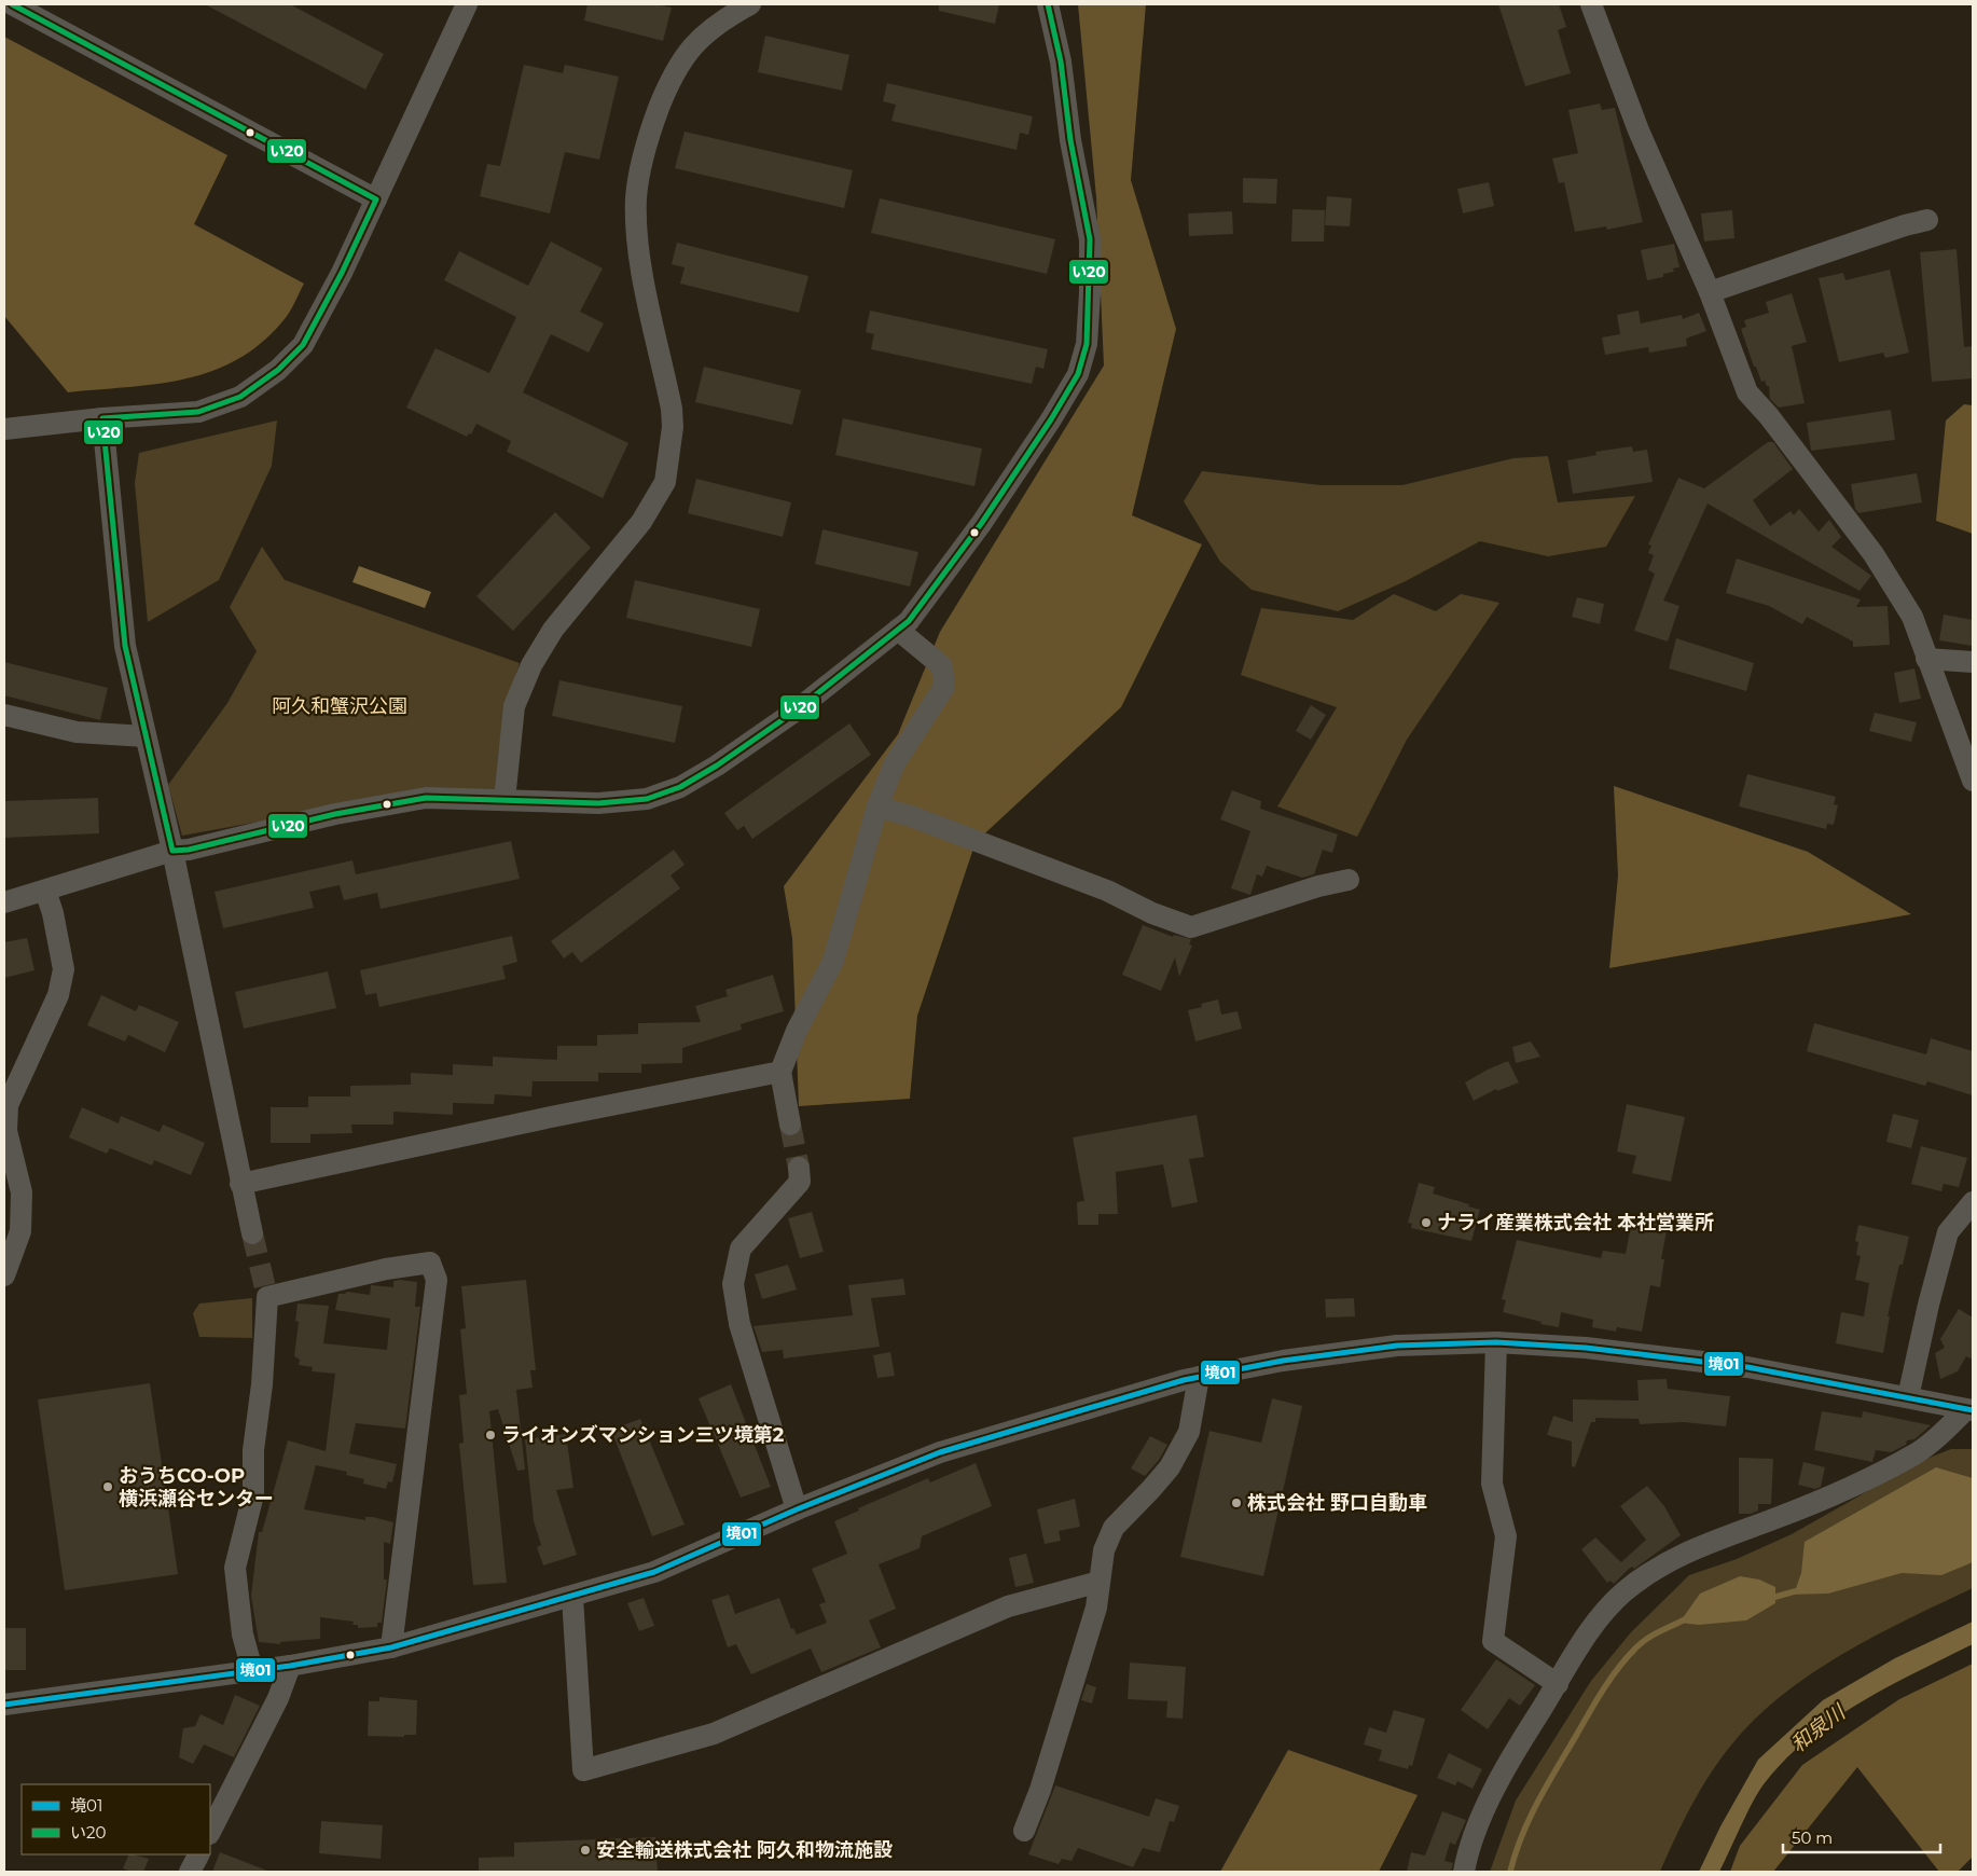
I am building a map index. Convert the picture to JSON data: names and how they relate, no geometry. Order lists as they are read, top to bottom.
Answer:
{
  "water": ["和泉川"],
  "parks": ["阿久和蟹沢公園"],
  "places": [
    "ナライ産業株式会社 本社営業所",
    "ライオンズマンション三ツ境第2",
    "おうちCO-OP 横浜瀬谷センター",
    "株式会社 野口自動車",
    "安全輸送株式会社 阿久和物流施設"
  ],
  "lines": ["transit line い20", "transit line 境01"],
  "legend": ["境01", "い20"],
  "scale_bar": "50 m"
}
